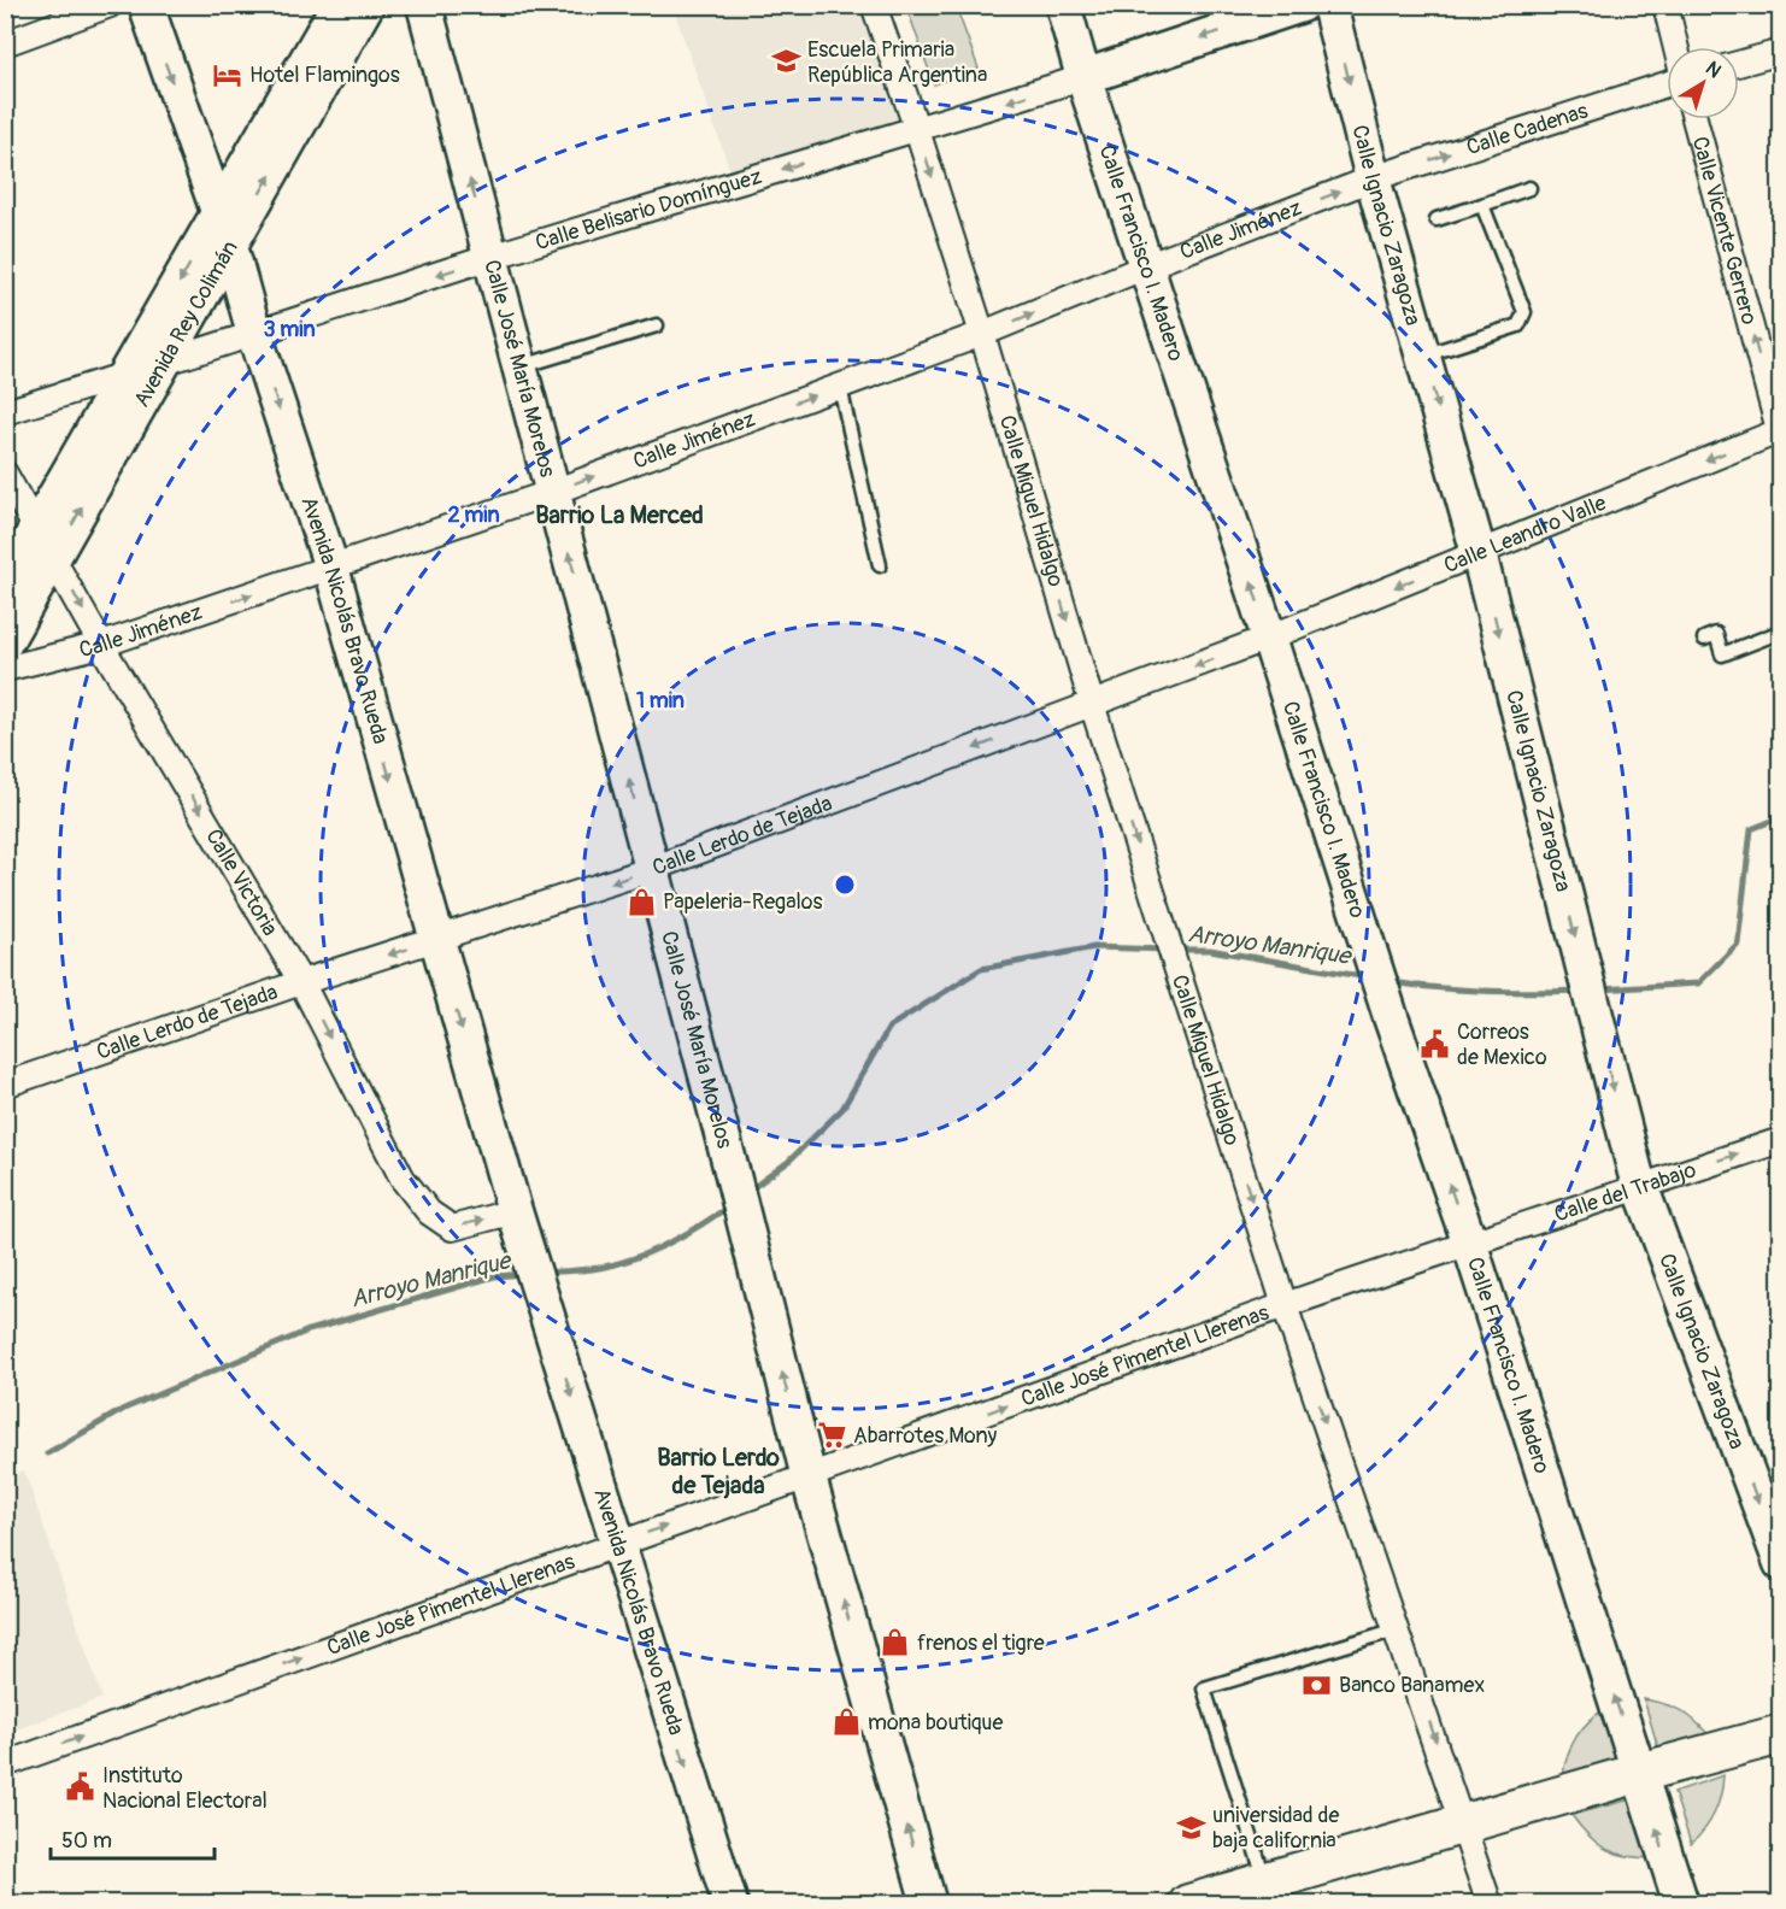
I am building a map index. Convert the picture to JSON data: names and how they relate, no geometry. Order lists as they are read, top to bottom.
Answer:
{
  "streets": {
    "street": [
      "Calle Cadenas",
      "Calle Belisario Domínguez",
      "Calle Ignacio Zaragoza",
      "Calle Jiménez",
      "Calle Vicente Gerrero",
      "Calle Francisco I. Madero",
      "Avenida Rey Colimán",
      "Calle José María Morelos",
      "Calle Miguel Hidalgo",
      "Calle Leandro Valle",
      "Avenida Nicolás Bravo Rueda",
      "Calle Lerdo de Tejada",
      "Calle Victoria",
      "Calle del Trabajo",
      "Calle José Pimentel Llerenas"
    ]
  },
  "crossings": [
    ["Calle Cadenas", "Calle Ignacio Zaragoza"],
    ["Calle Cadenas", "Calle Jiménez"],
    ["Calle Belisario Domínguez", "Calle Francisco I. Madero"],
    ["Calle Belisario Domínguez", "Avenida Rey Colimán"],
    ["Calle Belisario Domínguez", "Calle José María Morelos"],
    ["Calle Belisario Domínguez", "Calle Miguel Hidalgo"],
    ["Calle Belisario Domínguez", "Avenida Nicolás Bravo Rueda"],
    ["Calle Ignacio Zaragoza", "Calle Jiménez"],
    ["Calle Ignacio Zaragoza", "Calle Leandro Valle"],
    ["Calle Ignacio Zaragoza", "Calle del Trabajo"],
    ["Calle Jiménez", "Calle Francisco I. Madero"],
    ["Calle Jiménez", "Calle José María Morelos"],
    ["Calle Jiménez", "Calle Miguel Hidalgo"],
    ["Calle Jiménez", "Avenida Nicolás Bravo Rueda"],
    ["Calle Jiménez", "Calle Victoria"],
    ["Calle Vicente Gerrero", "Calle Leandro Valle"],
    ["Calle Francisco I. Madero", "Calle Leandro Valle"],
    ["Calle Francisco I. Madero", "Calle Lerdo de Tejada"],
    ["Calle Francisco I. Madero", "Calle del Trabajo"],
    ["Calle Francisco I. Madero", "Calle José Pimentel Llerenas"],
    ["Avenida Rey Colimán", "Avenida Nicolás Bravo Rueda"],
    ["Avenida Rey Colimán", "Calle Victoria"],
    ["Calle José María Morelos", "Calle Lerdo de Tejada"],
    ["Calle José María Morelos", "Calle José Pimentel Llerenas"],
    ["Calle Miguel Hidalgo", "Calle Lerdo de Tejada"],
    ["Calle Miguel Hidalgo", "Calle José Pimentel Llerenas"],
    ["Calle Leandro Valle", "Calle Lerdo de Tejada"],
    ["Avenida Nicolás Bravo Rueda", "Calle Lerdo de Tejada"],
    ["Avenida Nicolás Bravo Rueda", "Calle Victoria"],
    ["Avenida Nicolás Bravo Rueda", "Calle José Pimentel Llerenas"],
    ["Calle Lerdo de Tejada", "Calle Victoria"],
    ["Calle del Trabajo", "Calle José Pimentel Llerenas"]
  ],
  "one_way": [
    "Calle Cadenas",
    "Calle Belisario Domínguez",
    "Calle Ignacio Zaragoza",
    "Calle Jiménez",
    "Calle Vicente Gerrero",
    "Calle Francisco I. Madero",
    "Calle José María Morelos",
    "Calle Miguel Hidalgo",
    "Calle Leandro Valle",
    "Avenida Nicolás Bravo Rueda",
    "Calle Lerdo de Tejada",
    "Calle Victoria",
    "Calle del Trabajo",
    "Calle José Pimentel Llerenas"
  ],
  "districts": ["Barrio La Merced", "Barrio Lerdo de Tejada"],
  "water": ["Arroyo Manrique"],
  "places": {
    "school or university": ["Escuela Primaria República Argentina", "universidad de baja california"],
    "hotel": ["Hotel Flamingos"],
    "shop": ["Papeleria-Regalos", "frenos el tigre", "mona boutique"],
    "public building": ["Correos de Mexico", "Instituto Nacional Electoral"],
    "supermarket": ["Abarrotes Mony"],
    "bank": ["Banco Banamex"]
  },
  "scale_bar": "50 m",
  "north": "top right",
  "rings": ["3 min", "2 min", "1 min"]
}
